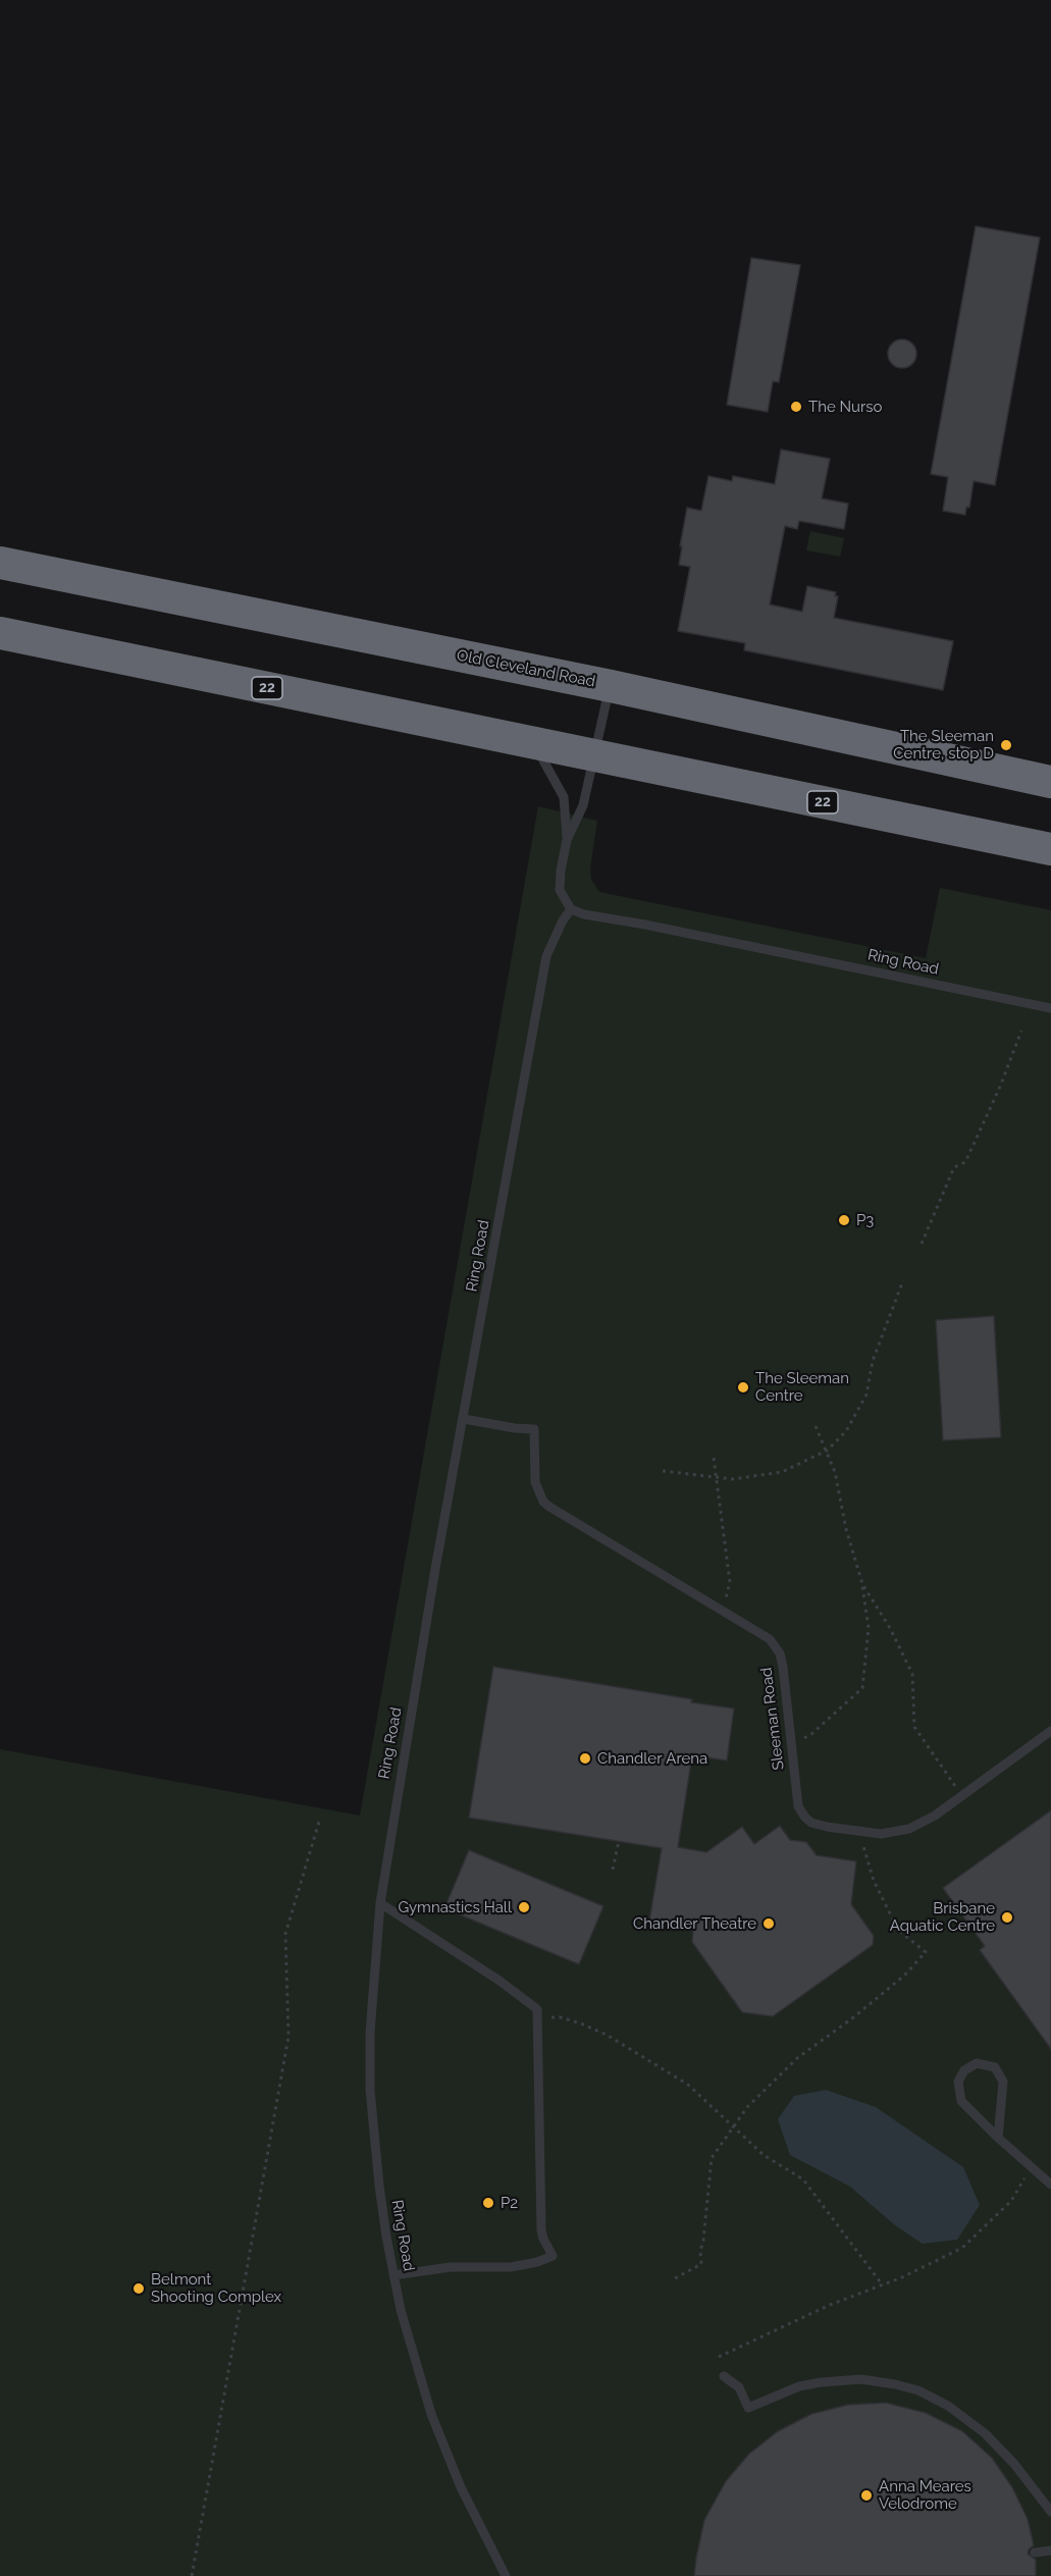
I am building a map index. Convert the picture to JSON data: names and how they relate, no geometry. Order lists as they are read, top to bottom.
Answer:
{
  "streets": {
    "highway": ["Old Cleveland Road", "22"],
    "lane": ["Ring Road", "Sleeman Road"]
  },
  "crossings": [
    ["Ring Road", "Sleeman Road"]
  ],
  "places": [
    "The Nurso",
    "The Sleeman Centre, stop D",
    "P3",
    "The Sleeman Centre",
    "Chandler Arena",
    "Gymnastics Hall",
    "Brisbane Aquatic Centre",
    "Chandler Theatre",
    "P2",
    "Belmont Shooting Complex",
    "Anna Meares Velodrome"
  ]
}
